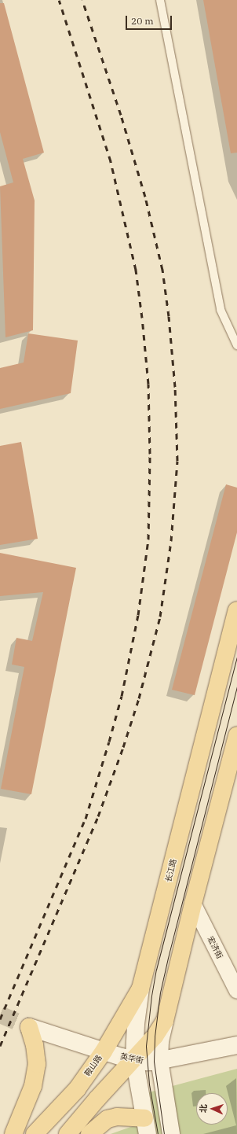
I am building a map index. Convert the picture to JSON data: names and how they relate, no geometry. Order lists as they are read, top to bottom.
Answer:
{
  "streets": {
    "main road": ["长江路", "英华街", "鞍山路"],
    "street": ["宏济街"]
  },
  "crossings": [
    ["长江路", "英华街"],
    ["长江路", "鞍山路"],
    ["英华街", "鞍山路"]
  ],
  "scale_bar": "20 m",
  "north": "left"
}
